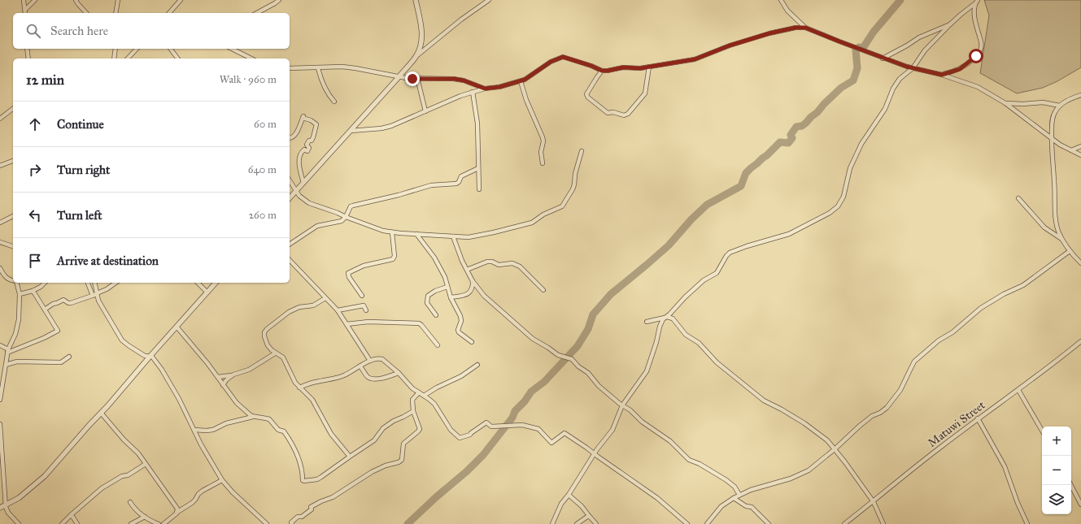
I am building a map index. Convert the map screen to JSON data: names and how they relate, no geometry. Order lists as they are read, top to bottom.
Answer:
{
  "streets": {
    "street": ["Matuwi Street"]
  },
  "page": {
    "search": "Search here",
    "heading": ["12 min", "Walk · 960 m"],
    "list": [
      ["Continue", "60 m"],
      ["Turn right", "640 m"],
      ["Turn left", "260 m"],
      "Arrive at destination"
    ],
    "map_buttons": ["+", "−"]
  }
}
